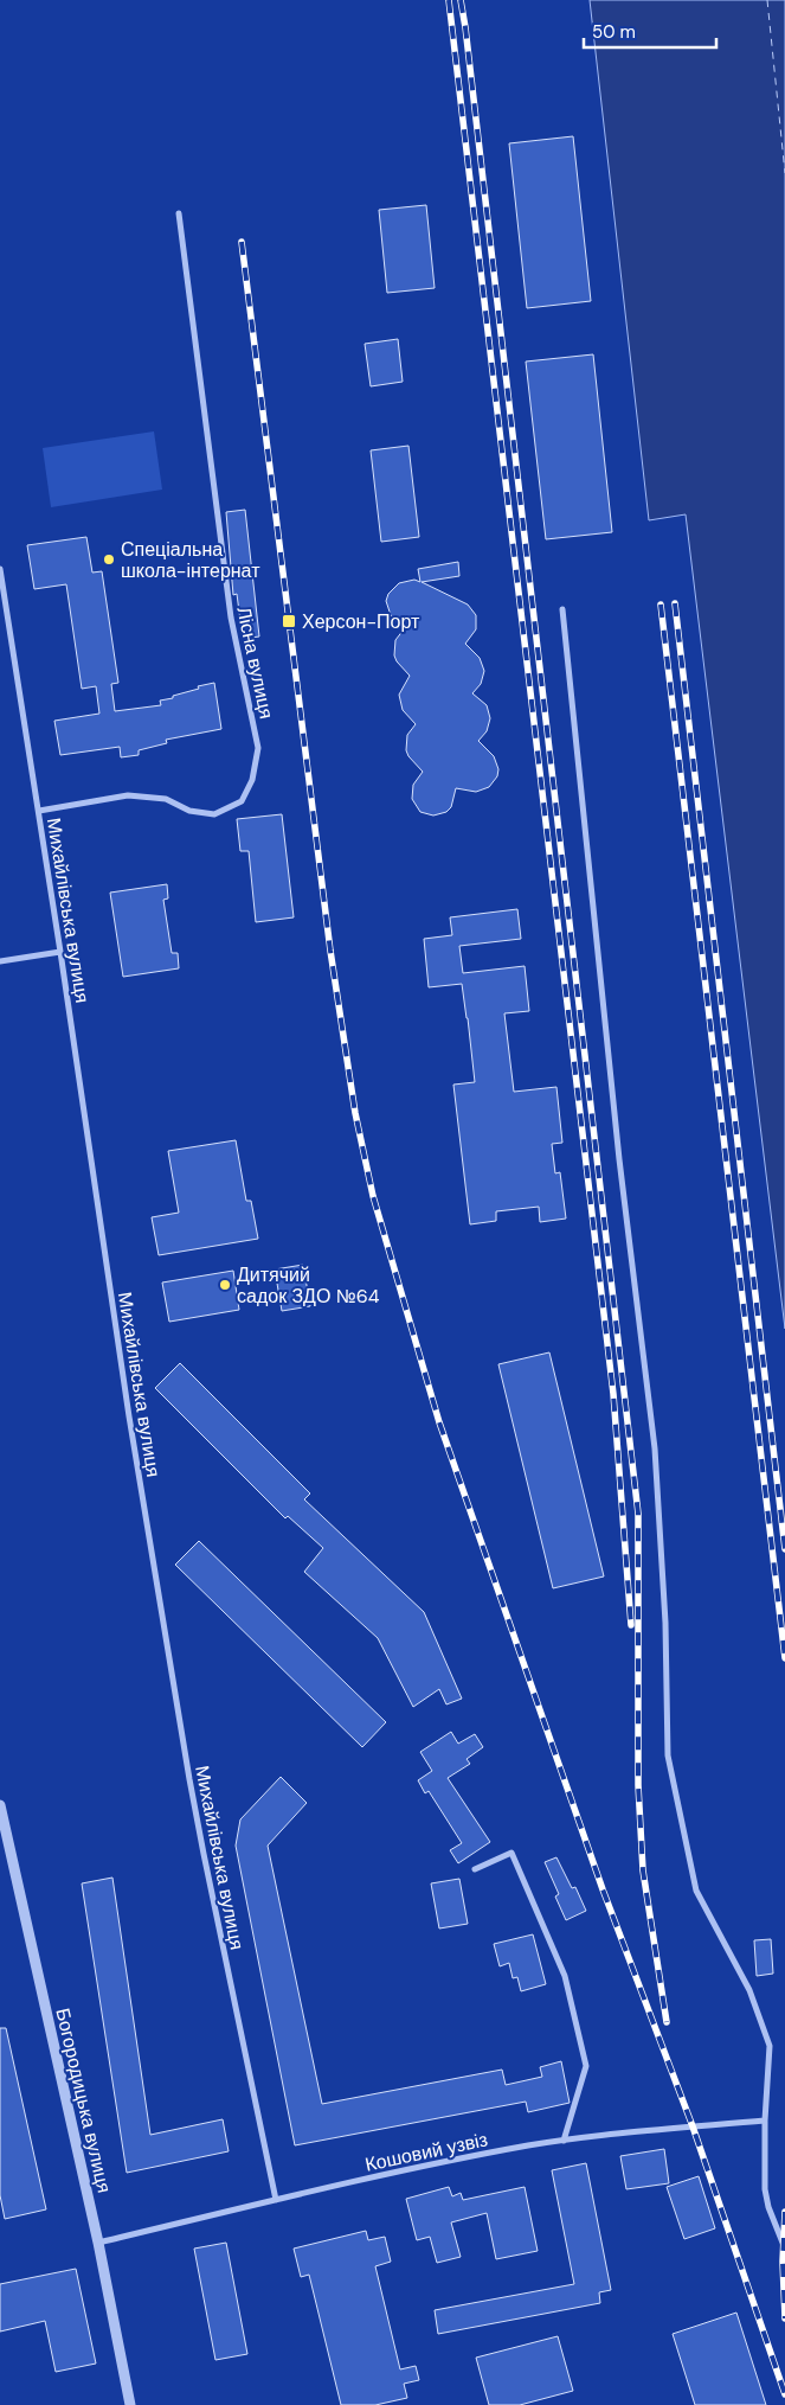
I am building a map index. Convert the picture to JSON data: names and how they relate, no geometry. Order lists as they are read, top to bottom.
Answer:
{
  "streets": {
    "street": [
      "Лісна вулиця",
      "Михайлівська вулиця",
      "Богородицька вулиця",
      "Кошовий узвіз"
    ]
  },
  "crossings": [
    ["Лісна вулиця", "Михайлівська вулиця"],
    ["Михайлівська вулиця", "Кошовий узвіз"],
    ["Богородицька вулиця", "Кошовий узвіз"]
  ],
  "places": {
    "other": ["Спеціальна школа-інтернат", "Дитячий садок ЗДО №64"],
    "transit": ["Херсон-Порт"]
  },
  "scale_bar": "50 m"
}
